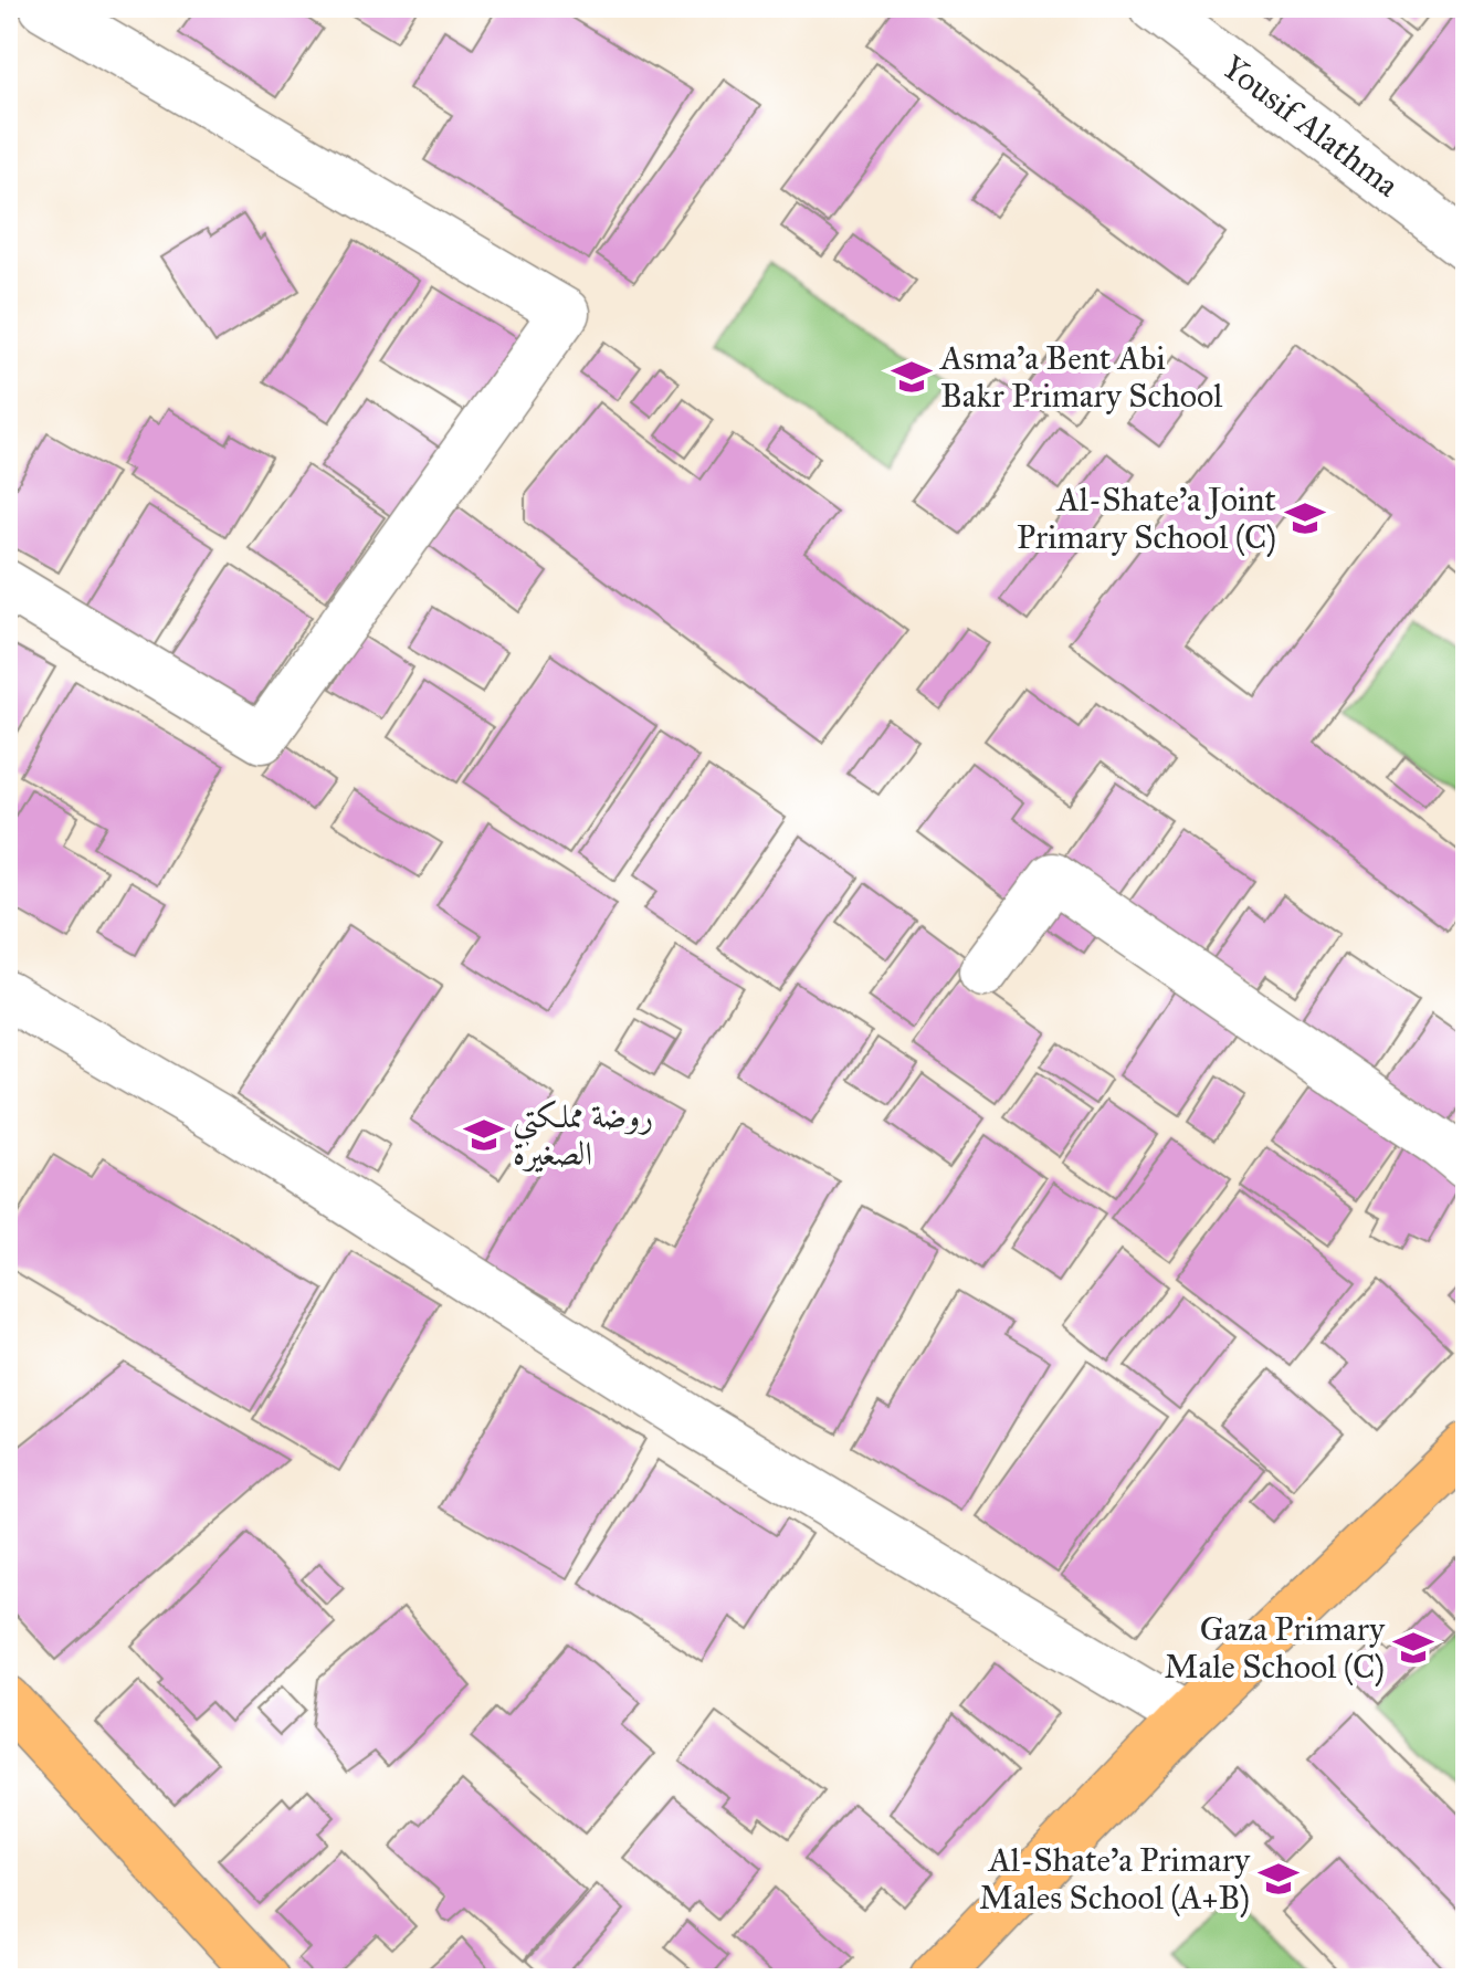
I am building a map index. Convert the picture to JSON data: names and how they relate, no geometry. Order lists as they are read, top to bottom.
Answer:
{
  "streets": {
    "street": ["Yousif Alathma"]
  },
  "places": {
    "school or university": [
      "Asma'a Bent Abi Bakr Primary School",
      "Al-Shate'a Joint Primary School (C)",
      "روضة مملكتي الصغيرة",
      "Gaza Primary Male School (C)",
      "Al-Shate'a Primary Males School (A+B)"
    ]
  }
}
